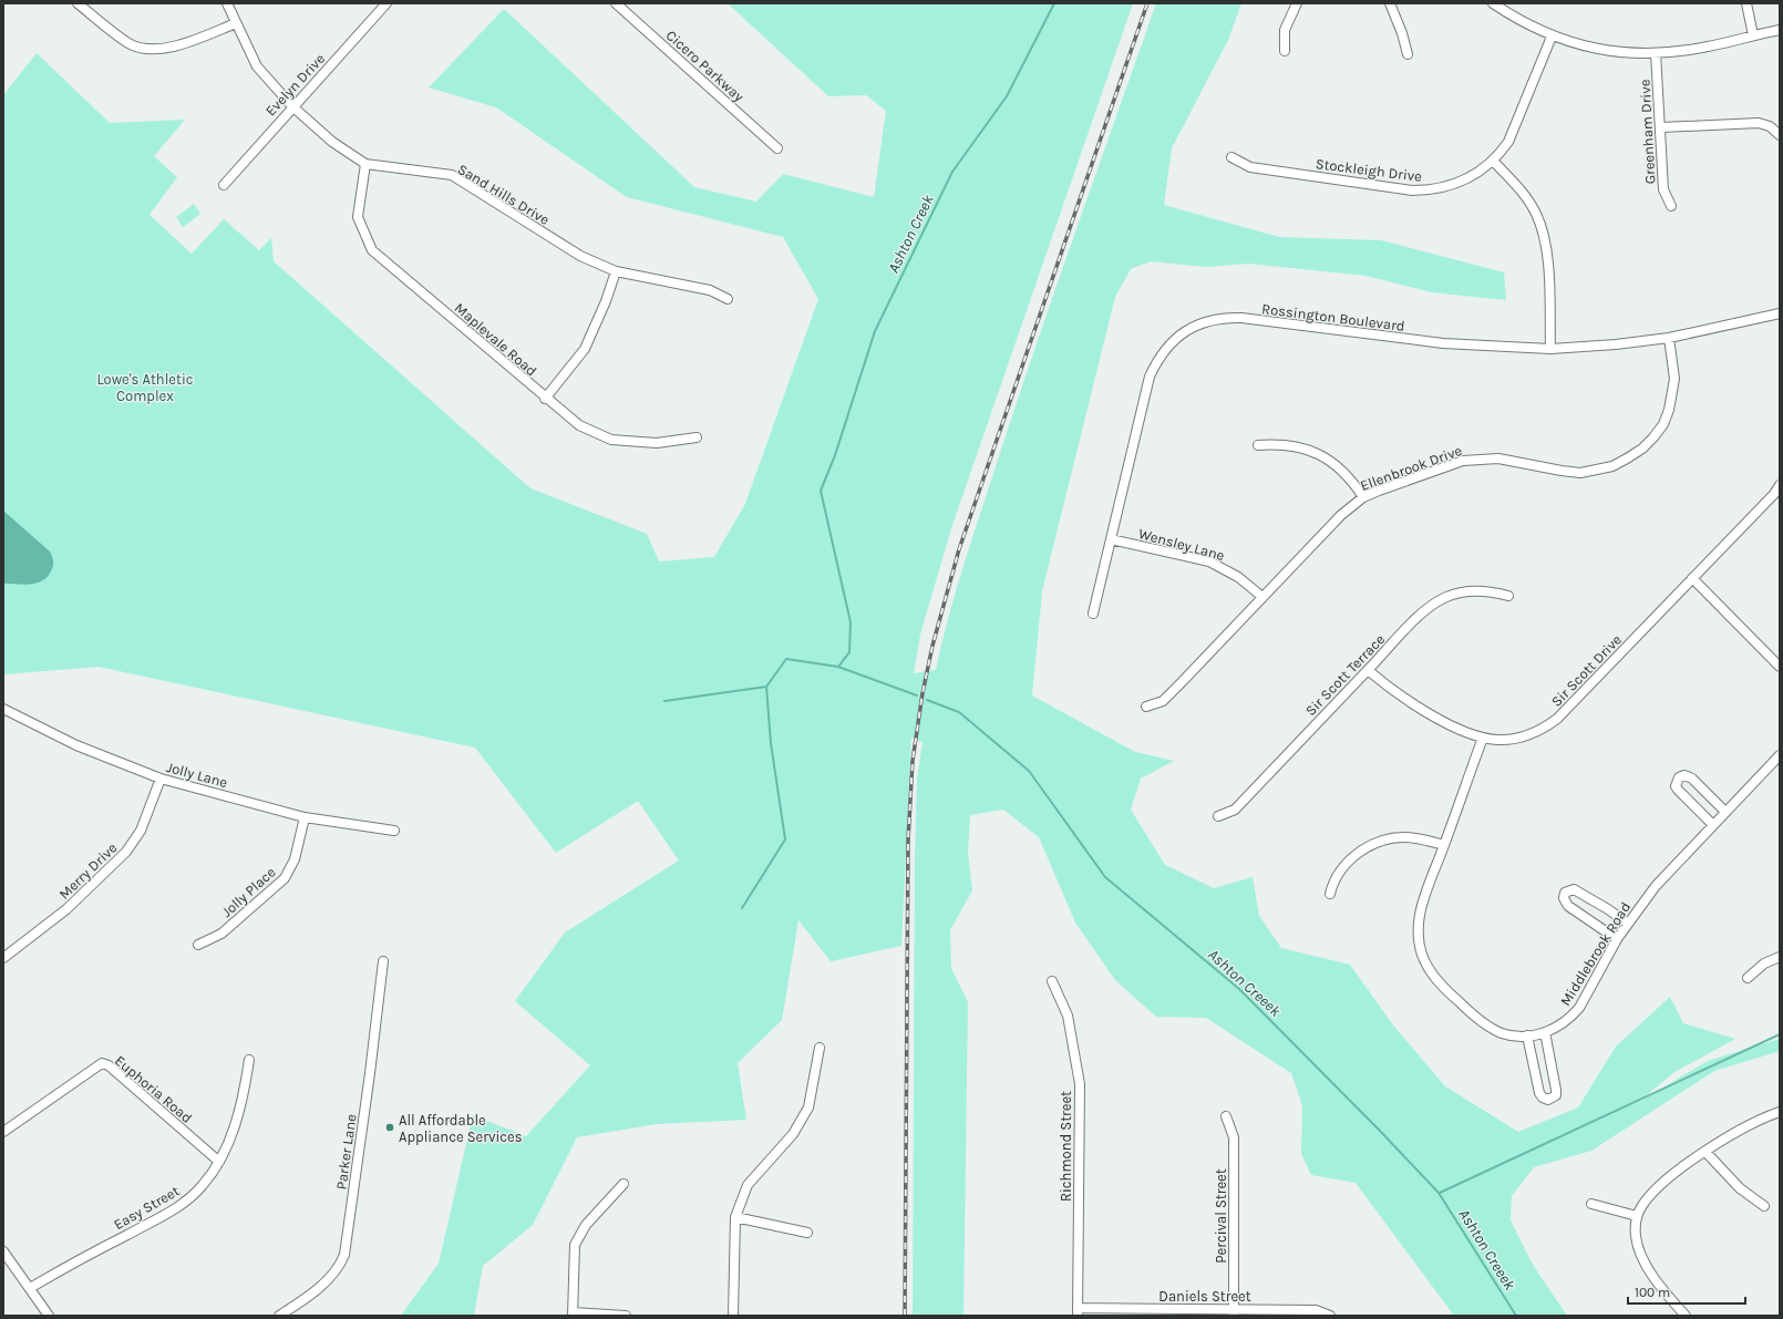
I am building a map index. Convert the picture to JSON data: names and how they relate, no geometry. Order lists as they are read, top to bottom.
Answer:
{
  "streets": {
    "street": [
      "Cicero Parkway",
      "Evelyn Drive",
      "Greenham Drive",
      "Stockleigh Drive",
      "Sand Hills Drive",
      "Rossington Boulevard",
      "Maplevale Road",
      "Ellenbrook Drive",
      "Wensley Lane",
      "Sir Scott Drive",
      "Sir Scott Terrace",
      "Jolly Lane",
      "Merry Drive",
      "Jolly Place",
      "Middlebrook Road",
      "Euphoria Road",
      "Richmond Street",
      "Parker Lane",
      "Easy Street",
      "Percival Street",
      "Daniels Street"
    ]
  },
  "crossings": [
    ["Evelyn Drive", "Sand Hills Drive"],
    ["Sand Hills Drive", "Maplevale Road"],
    ["Rossington Boulevard", "Ellenbrook Drive"],
    ["Rossington Boulevard", "Wensley Lane"],
    ["Ellenbrook Drive", "Wensley Lane"],
    ["Sir Scott Drive", "Sir Scott Terrace"],
    ["Sir Scott Drive", "Middlebrook Road"],
    ["Jolly Lane", "Merry Drive"],
    ["Jolly Lane", "Jolly Place"],
    ["Euphoria Road", "Easy Street"],
    ["Richmond Street", "Daniels Street"],
    ["Percival Street", "Daniels Street"]
  ],
  "water": ["Ashton Creek", "Ashton Creeek"],
  "parks": ["Lowe's Athletic Complex"],
  "places": ["All Affordable Appliance Services"],
  "scale_bar": "100 m"
}
